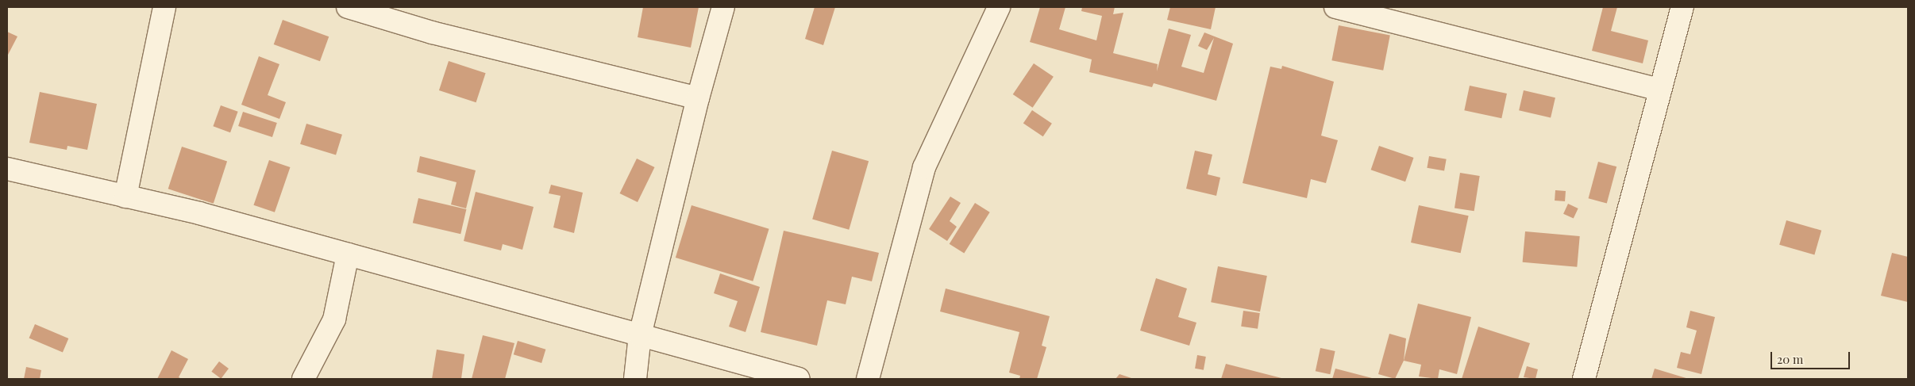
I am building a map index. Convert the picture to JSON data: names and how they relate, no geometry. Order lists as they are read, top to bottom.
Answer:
{
  "scale_bar": "20 m"
}
